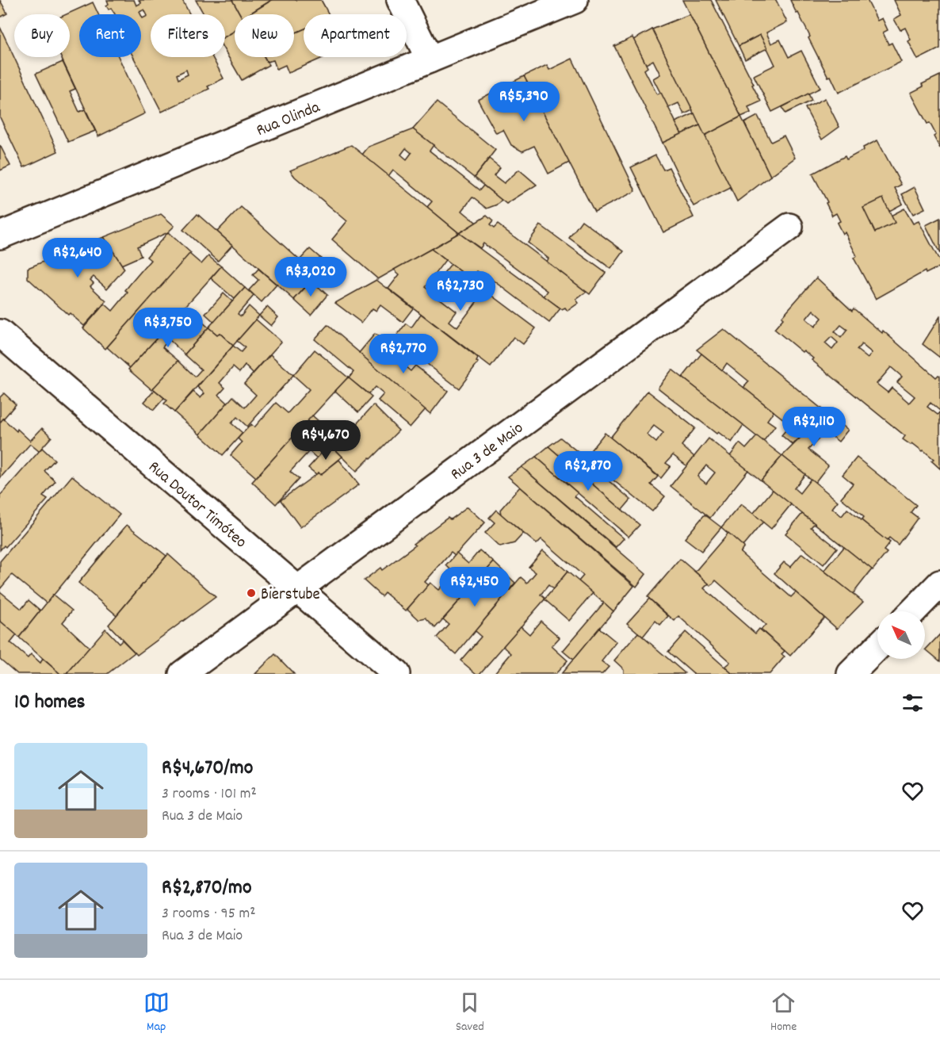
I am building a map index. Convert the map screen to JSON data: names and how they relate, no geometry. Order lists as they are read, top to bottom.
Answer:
{
  "streets": {
    "street": ["Rua Olinda", "Rua 3 de Maio", "Rua Doutor Timóteo"]
  },
  "crossings": [
    ["Rua 3 de Maio", "Rua Doutor Timóteo"]
  ],
  "places": ["Bierstube"],
  "north": "top left",
  "page": {
    "chip": [
      "Buy",
      "Rent",
      "Filters",
      "New",
      "Apartment"
    ],
    "price": [
      "R$5,390",
      "R$2,640",
      "R$3,020",
      "R$2,730",
      "R$3,750",
      "R$2,770",
      "R$2,110",
      "R$4,670",
      "R$2,870",
      "R$2,450"
    ],
    "heading": "10 homes",
    "list": [
      {
        "name": "R$4,670/mo",
        "note": "3 rooms · 101 m² · Rua 3 de Maio"
      },
      {
        "name": "R$2,870/mo",
        "note": "3 rooms · 95 m² · Rua 3 de Maio"
      }
    ],
    "tabs": ["Map", "Saved", "Home"]
  }
}
